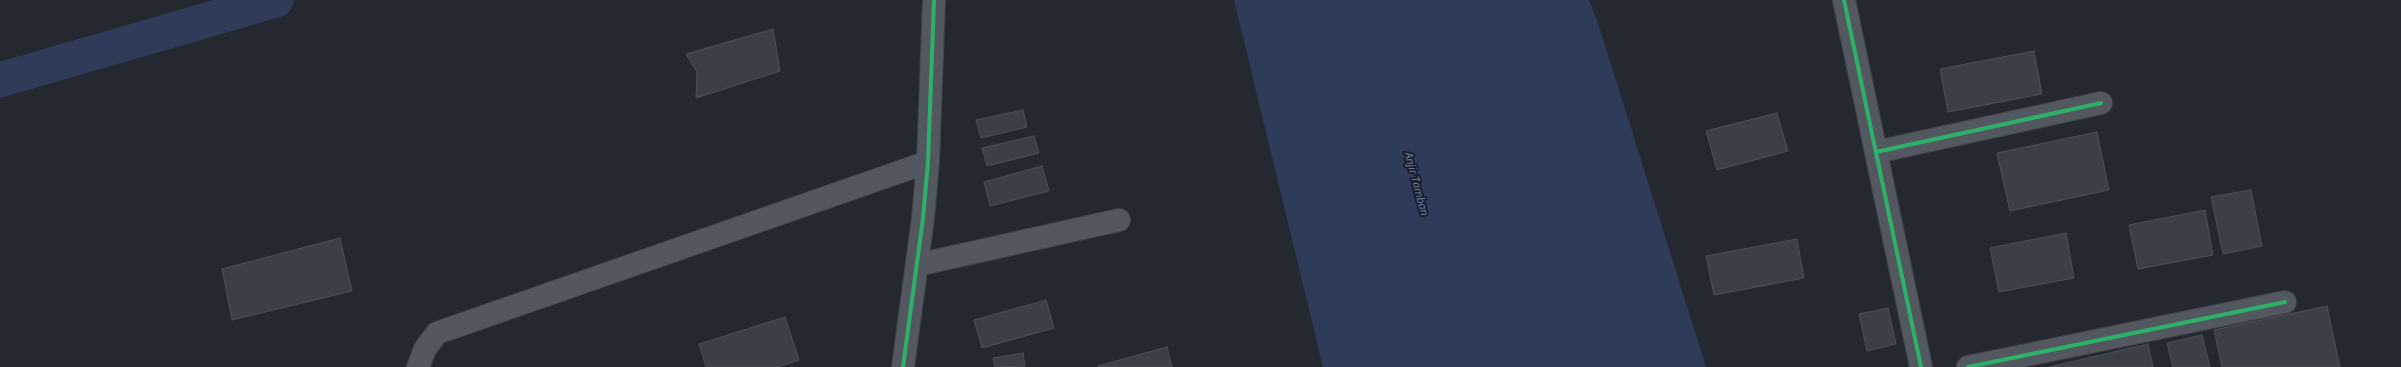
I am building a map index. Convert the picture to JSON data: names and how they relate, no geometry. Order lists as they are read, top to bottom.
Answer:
{
  "water": ["Anjir Tamban"]
}
